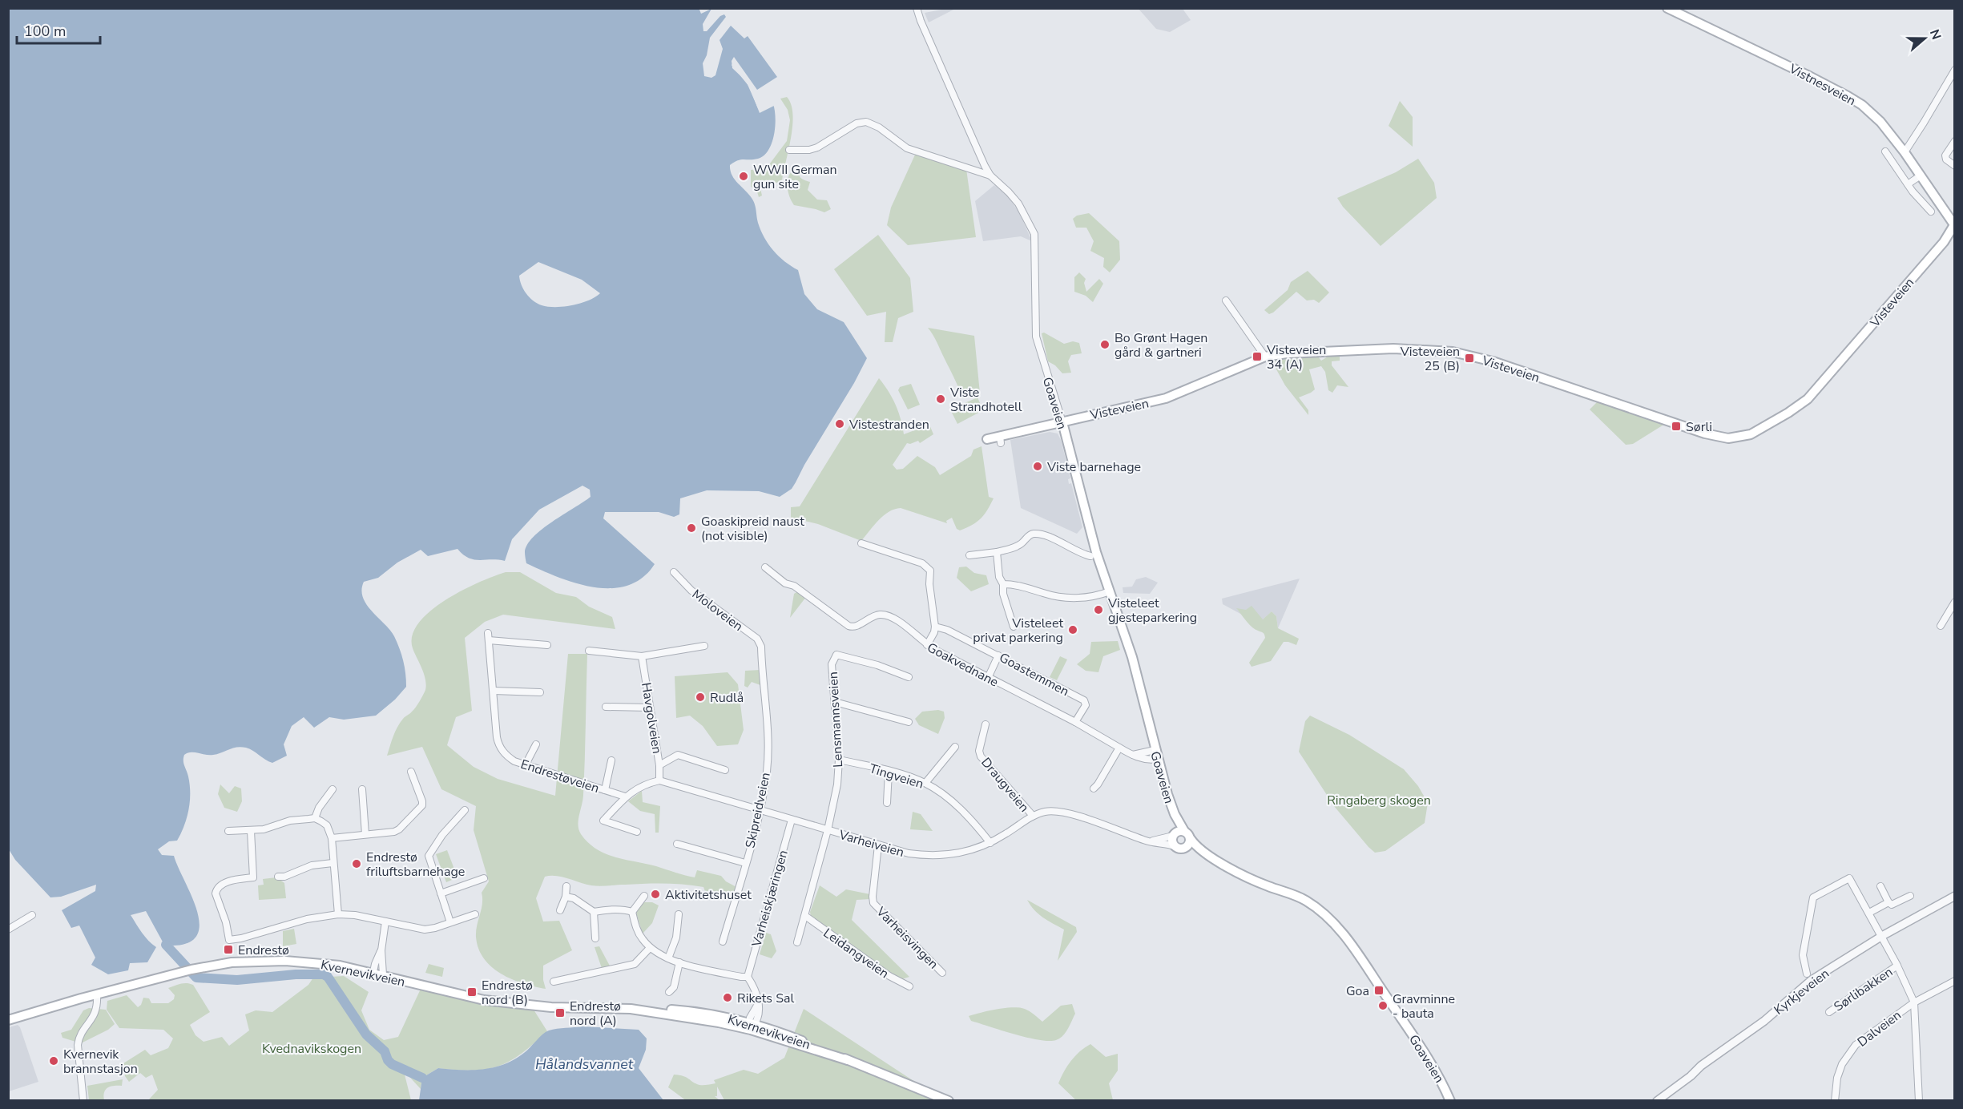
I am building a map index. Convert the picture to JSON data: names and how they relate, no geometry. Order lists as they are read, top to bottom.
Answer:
{
  "streets": {
    "main road": [
      "Vistnesveien",
      "Visteveien",
      "Goaveien",
      "Kvernevikveien"
    ],
    "street": [
      "Moloveien",
      "Goakvednane",
      "Goastemmen",
      "Havgolveien",
      "Lensmannsveien",
      "Endrestøveien",
      "Tingveien",
      "Draugveien",
      "Skipreidveien",
      "Varheiveien",
      "Varheiskjæringen",
      "Varheisvingen",
      "Leidangveien",
      "Sørlibakken",
      "Kyrkjeveien",
      "Dalveien"
    ]
  },
  "crossings": [
    ["Vistnesveien", "Visteveien"],
    ["Visteveien", "Goaveien"],
    ["Goaveien", "Goakvednane"],
    ["Goaveien", "Varheiveien"],
    ["Moloveien", "Skipreidveien"],
    ["Goakvednane", "Goastemmen"],
    ["Havgolveien", "Varheiveien"],
    ["Lensmannsveien", "Tingveien"],
    ["Lensmannsveien", "Varheiveien"],
    ["Lensmannsveien", "Leidangveien"],
    ["Tingveien", "Varheiveien"],
    ["Draugveien", "Varheiveien"],
    ["Skipreidveien", "Varheiveien"],
    ["Varheiveien", "Varheiskjæringen"],
    ["Varheiveien", "Varheisvingen"],
    ["Sørlibakken", "Kyrkjeveien"],
    ["Sørlibakken", "Dalveien"]
  ],
  "water": ["Hålandsvannet"],
  "parks": ["Ringaberg skogen", "Kvednavikskogen"],
  "places": {
    "other": [
      "WWII German gun site",
      "Bo Grønt Hagen gård & gartneri",
      "Viste Strandhotell",
      "Vistestranden",
      "Viste barnehage",
      "Goaskipreid naust (not visible)",
      "Visteleet gjesteparkering",
      "Visteleet privat parkering",
      "Rudlå",
      "Endrestø friluftsbarnehage",
      "Aktivitetshuset",
      "Rikets Sal",
      "Gravminne - bauta",
      "Kvernevik brannstasjon"
    ],
    "transit": [
      "Visteveien 34 (A)",
      "Visteveien 25 (B)",
      "Sørli",
      "Endrestø",
      "Goa",
      "Endrestø nord (B)",
      "Endrestø nord (A)"
    ]
  },
  "scale_bar": "100 m",
  "north": "right"
}
